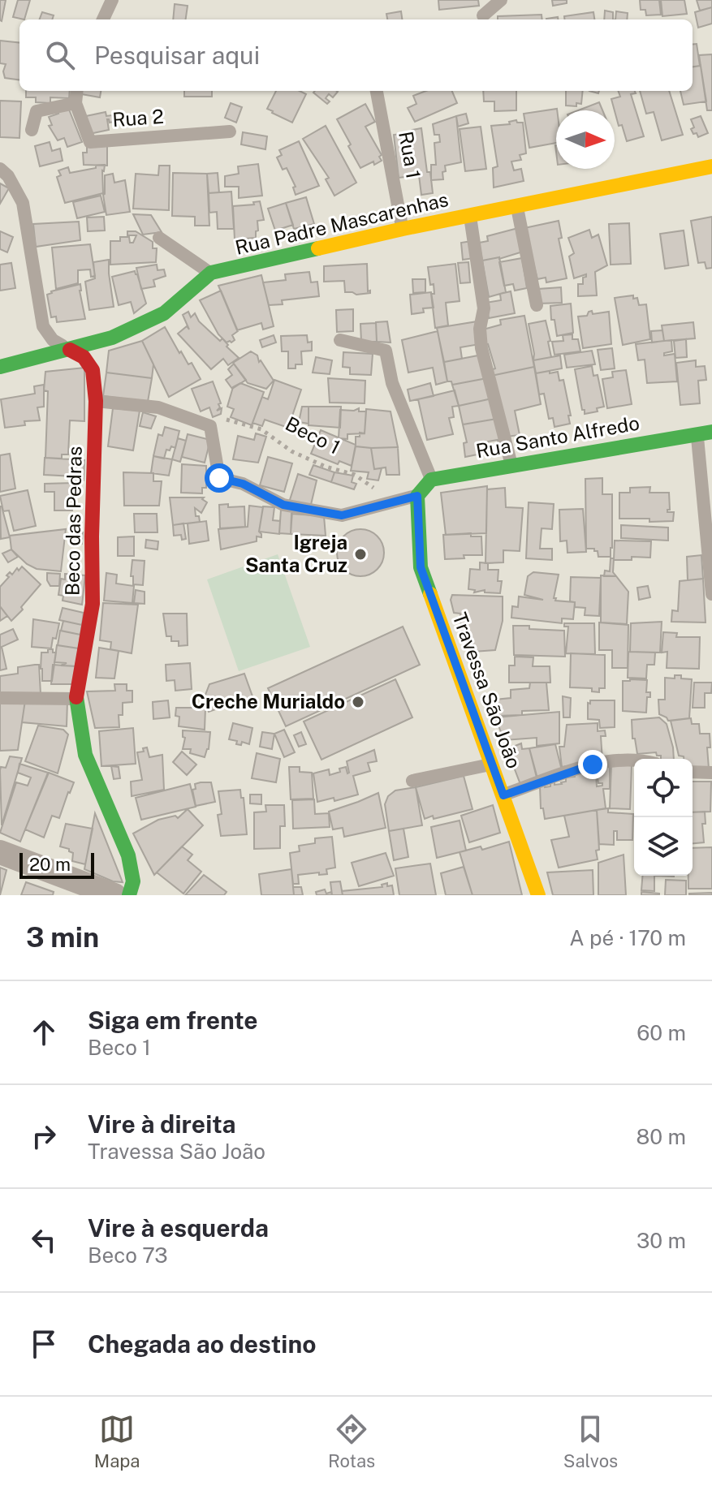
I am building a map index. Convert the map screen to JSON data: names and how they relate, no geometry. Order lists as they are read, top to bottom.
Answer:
{
  "streets": {
    "street": [
      "Rua Padre Mascarenhas",
      "Rua Santo Alfredo",
      "Beco das Pedras",
      "Travessa São João"
    ],
    "lane": ["Rua 2", "Rua 1"],
    "path": ["Beco 1"]
  },
  "crossings": [
    ["Rua 1", "Rua Padre Mascarenhas"],
    ["Rua Padre Mascarenhas", "Beco das Pedras"]
  ],
  "places": ["Igreja Santa Cruz", "Creche Murialdo"],
  "scale_bar": "20 m",
  "north": "right",
  "page": {
    "search": "Pesquisar aqui",
    "scale": "20 m",
    "heading": ["3 min", "A pé · 170 m"],
    "list": [
      ["Siga em frente", "Beco 1", "60 m"],
      ["Vire à direita", "Travessa São João", "80 m"],
      ["Vire à esquerda", "Beco 73", "30 m"],
      "Chegada ao destino"
    ],
    "nav": ["Mapa", "Rotas", "Salvos"]
  }
}
